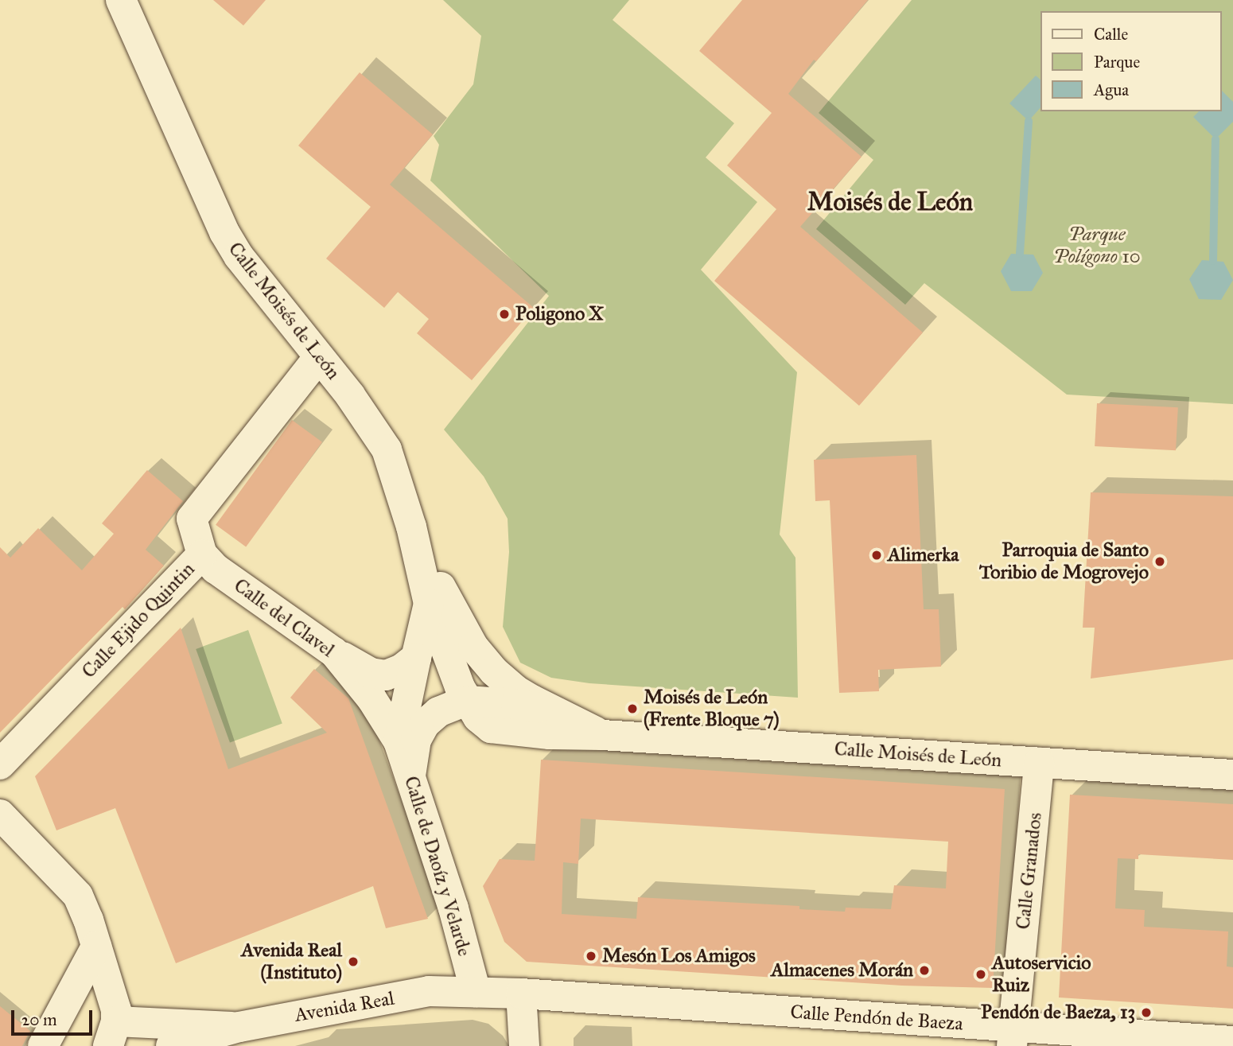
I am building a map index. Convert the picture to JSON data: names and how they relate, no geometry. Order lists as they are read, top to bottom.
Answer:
{
  "streets": {
    "street": [
      "Calle Moisés de León",
      "Calle del Clavel",
      "Calle Ejido Quintin",
      "Calle de Daoíz y Velarde",
      "Calle Granados",
      "Avenida Real",
      "Calle Pendón de Baeza"
    ]
  },
  "crossings": [
    ["Calle Moisés de León", "Calle del Clavel"],
    ["Calle Moisés de León", "Calle Ejido Quintin"],
    ["Calle Moisés de León", "Calle de Daoíz y Velarde"],
    ["Calle Moisés de León", "Calle Granados"],
    ["Calle del Clavel", "Calle Ejido Quintin"],
    ["Calle del Clavel", "Calle de Daoíz y Velarde"],
    ["Calle de Daoíz y Velarde", "Avenida Real"],
    ["Calle Granados", "Calle Pendón de Baeza"],
    ["Avenida Real", "Calle Pendón de Baeza"]
  ],
  "districts": ["Moisés de León"],
  "parks": ["Parque Polígono 10"],
  "places": [
    "Poligono X",
    "Alimerka",
    "Parroquia de Santo Toribio de Mogrovejo",
    "Moisés de León (Frente Bloque 7)",
    "Mesón Los Amigos",
    "Avenida Real (Instituto)",
    "Almacenes Morán",
    "Autoservicio Ruiz",
    "Pendón de Baeza, 13"
  ],
  "legend": ["Calle", "Parque", "Agua"],
  "scale_bar": "20 m"
}
